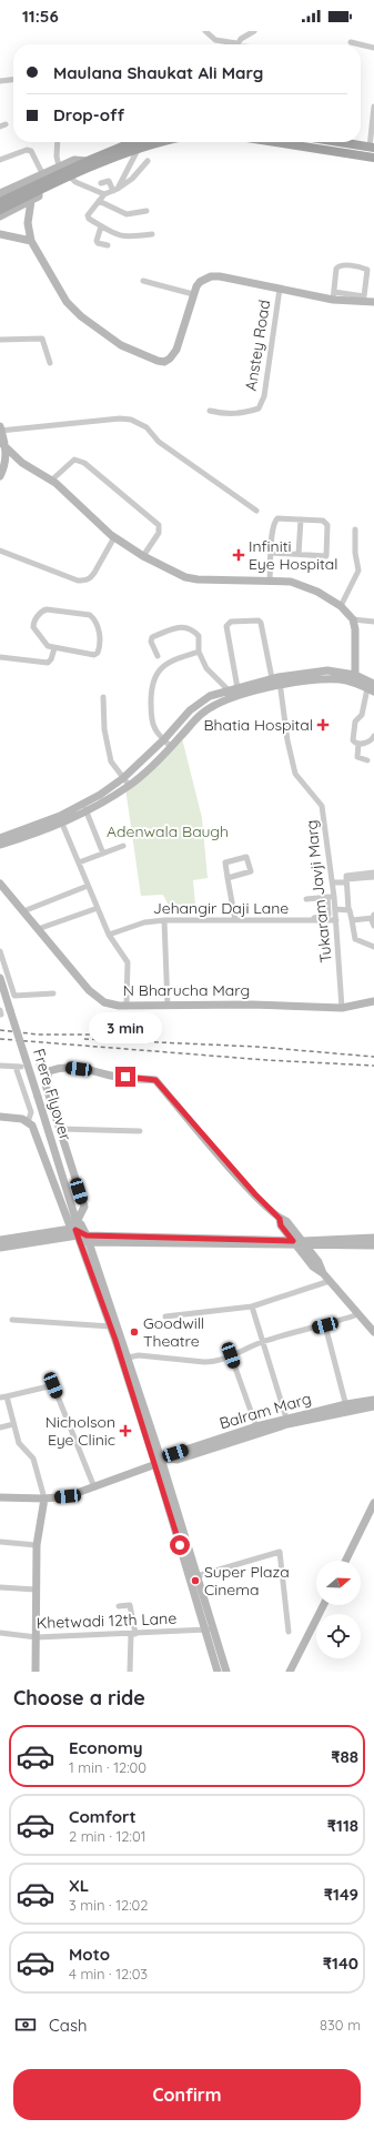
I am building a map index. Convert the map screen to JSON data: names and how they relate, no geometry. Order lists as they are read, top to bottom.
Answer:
{
  "streets": {
    "main road": ["N Bharucha Marg", "Frere Flyover", "Balram Marg"],
    "street": [
      "Anstey Road",
      "Tukaram Javji Marg",
      "Jehangir Daji Lane",
      "Khetwadi 12th Lane"
    ]
  },
  "crossings": [
    ["Tukaram Javji Marg", "Jehangir Daji Lane"],
    ["Tukaram Javji Marg", "N Bharucha Marg"]
  ],
  "parks": ["Adenwala Baugh"],
  "places": {
    "health": ["Infiniti Eye Hospital", "Bhatia Hospital", "Nicholson Eye Clinic"],
    "other": ["Goodwill Theatre", "Super Plaza Cinema"]
  },
  "north": "right",
  "page": {
    "status": "11:56",
    "banner": ["Maulana Shaukat Ali Marg", "Drop-off"],
    "bubble": "3 min",
    "heading": "Choose a ride",
    "list": [
      {
        "name": "Economy",
        "note": "1 min · 12:00",
        "value": "₹88"
      },
      {
        "name": "Comfort",
        "note": "2 min · 12:01",
        "value": "₹118"
      },
      {
        "name": "XL",
        "note": "3 min · 12:02",
        "value": "₹149"
      },
      {
        "name": "Moto",
        "note": "4 min · 12:03",
        "value": "₹140"
      }
    ],
    "pay": ["Cash", "830 m"],
    "buttons": "Confirm"
  }
}
